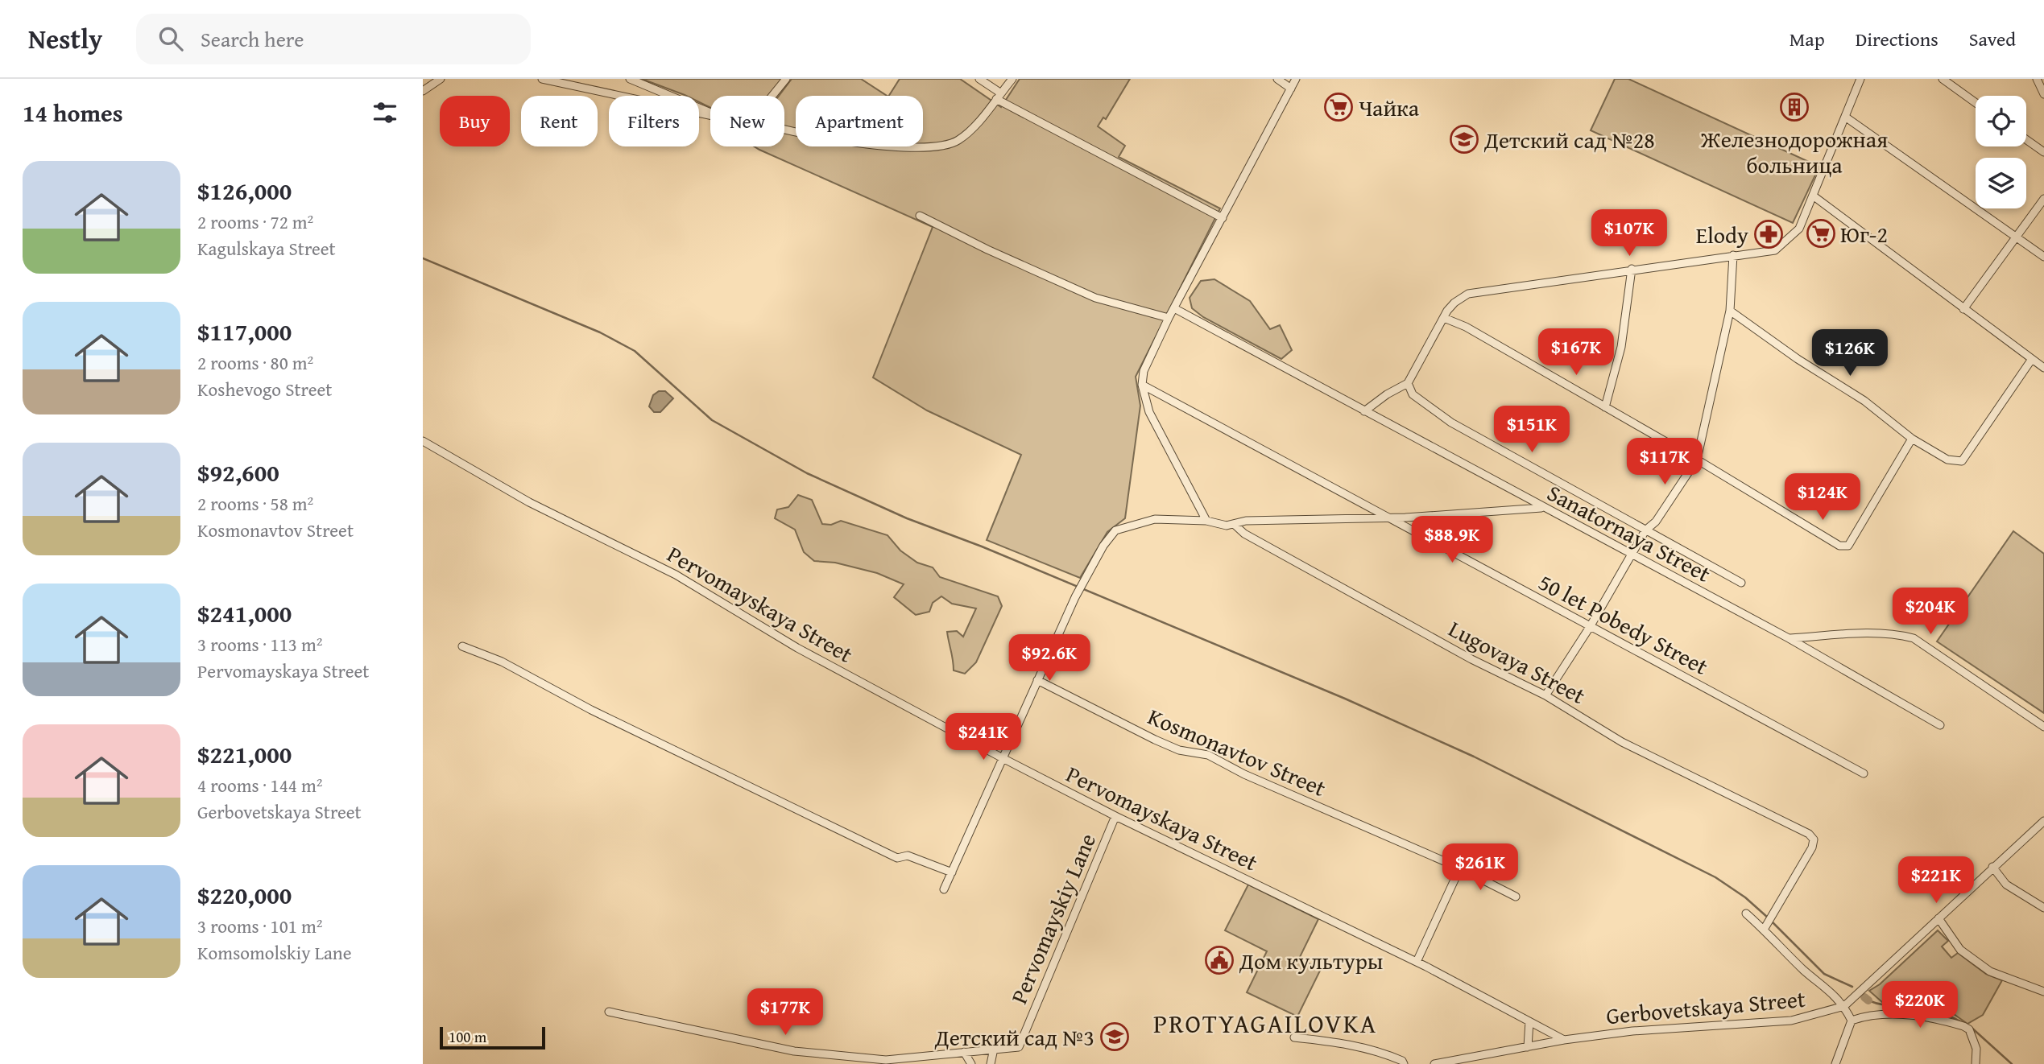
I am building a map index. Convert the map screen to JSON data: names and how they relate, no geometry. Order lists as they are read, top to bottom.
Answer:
{
  "streets": {
    "street": [
      "Sanatornaya Street",
      "Pervomayskaya Street",
      "50 let Pobedy Street",
      "Lugovaya Street",
      "Kosmonavtov Street",
      "Pervomayskiy Lane",
      "Gerbovetskaya Street"
    ]
  },
  "crossings": [
    ["Pervomayskaya Street", "Pervomayskiy Lane"],
    ["Pervomayskaya Street", "Gerbovetskaya Street"]
  ],
  "districts": ["PROTYAGAILOVKA"],
  "places": {
    "supermarket": ["Чайка", "Юг-2"],
    "building": ["Железнодорожная больница"],
    "school or university": ["Детский сад №28", "Детский сад №3"],
    "pharmacy": ["Elody"],
    "public building": ["Дом культуры"]
  },
  "scale_bar": "100 m",
  "page": {
    "header": "Nestly",
    "search": "Search here",
    "nav": ["Map", "Directions", "Saved"],
    "heading": "14 homes",
    "chip": [
      "Buy",
      "Rent",
      "Filters",
      "New",
      "Apartment"
    ],
    "list": [
      {
        "name": "$126,000",
        "note": "2 rooms · 72 m² · Kagulskaya Street"
      },
      {
        "name": "$117,000",
        "note": "2 rooms · 80 m² · Koshevogo Street"
      },
      {
        "name": "$92,600",
        "note": "2 rooms · 58 m² · Kosmonavtov Street"
      },
      {
        "name": "$241,000",
        "note": "3 rooms · 113 m² · Pervomayskaya Street"
      },
      {
        "name": "$221,000",
        "note": "4 rooms · 144 m² · Gerbovetskaya Street"
      },
      {
        "name": "$220,000",
        "note": "3 rooms · 101 m² · Komsomolskiy Lane"
      }
    ],
    "price": [
      "$107K",
      "$167K",
      "$126K",
      "$151K",
      "$117K",
      "$124K",
      "$88.9K",
      "$204K",
      "$92.6K",
      "$241K",
      "$261K",
      "$221K",
      "$220K",
      "$177K"
    ],
    "scale": "100 m"
  }
}
